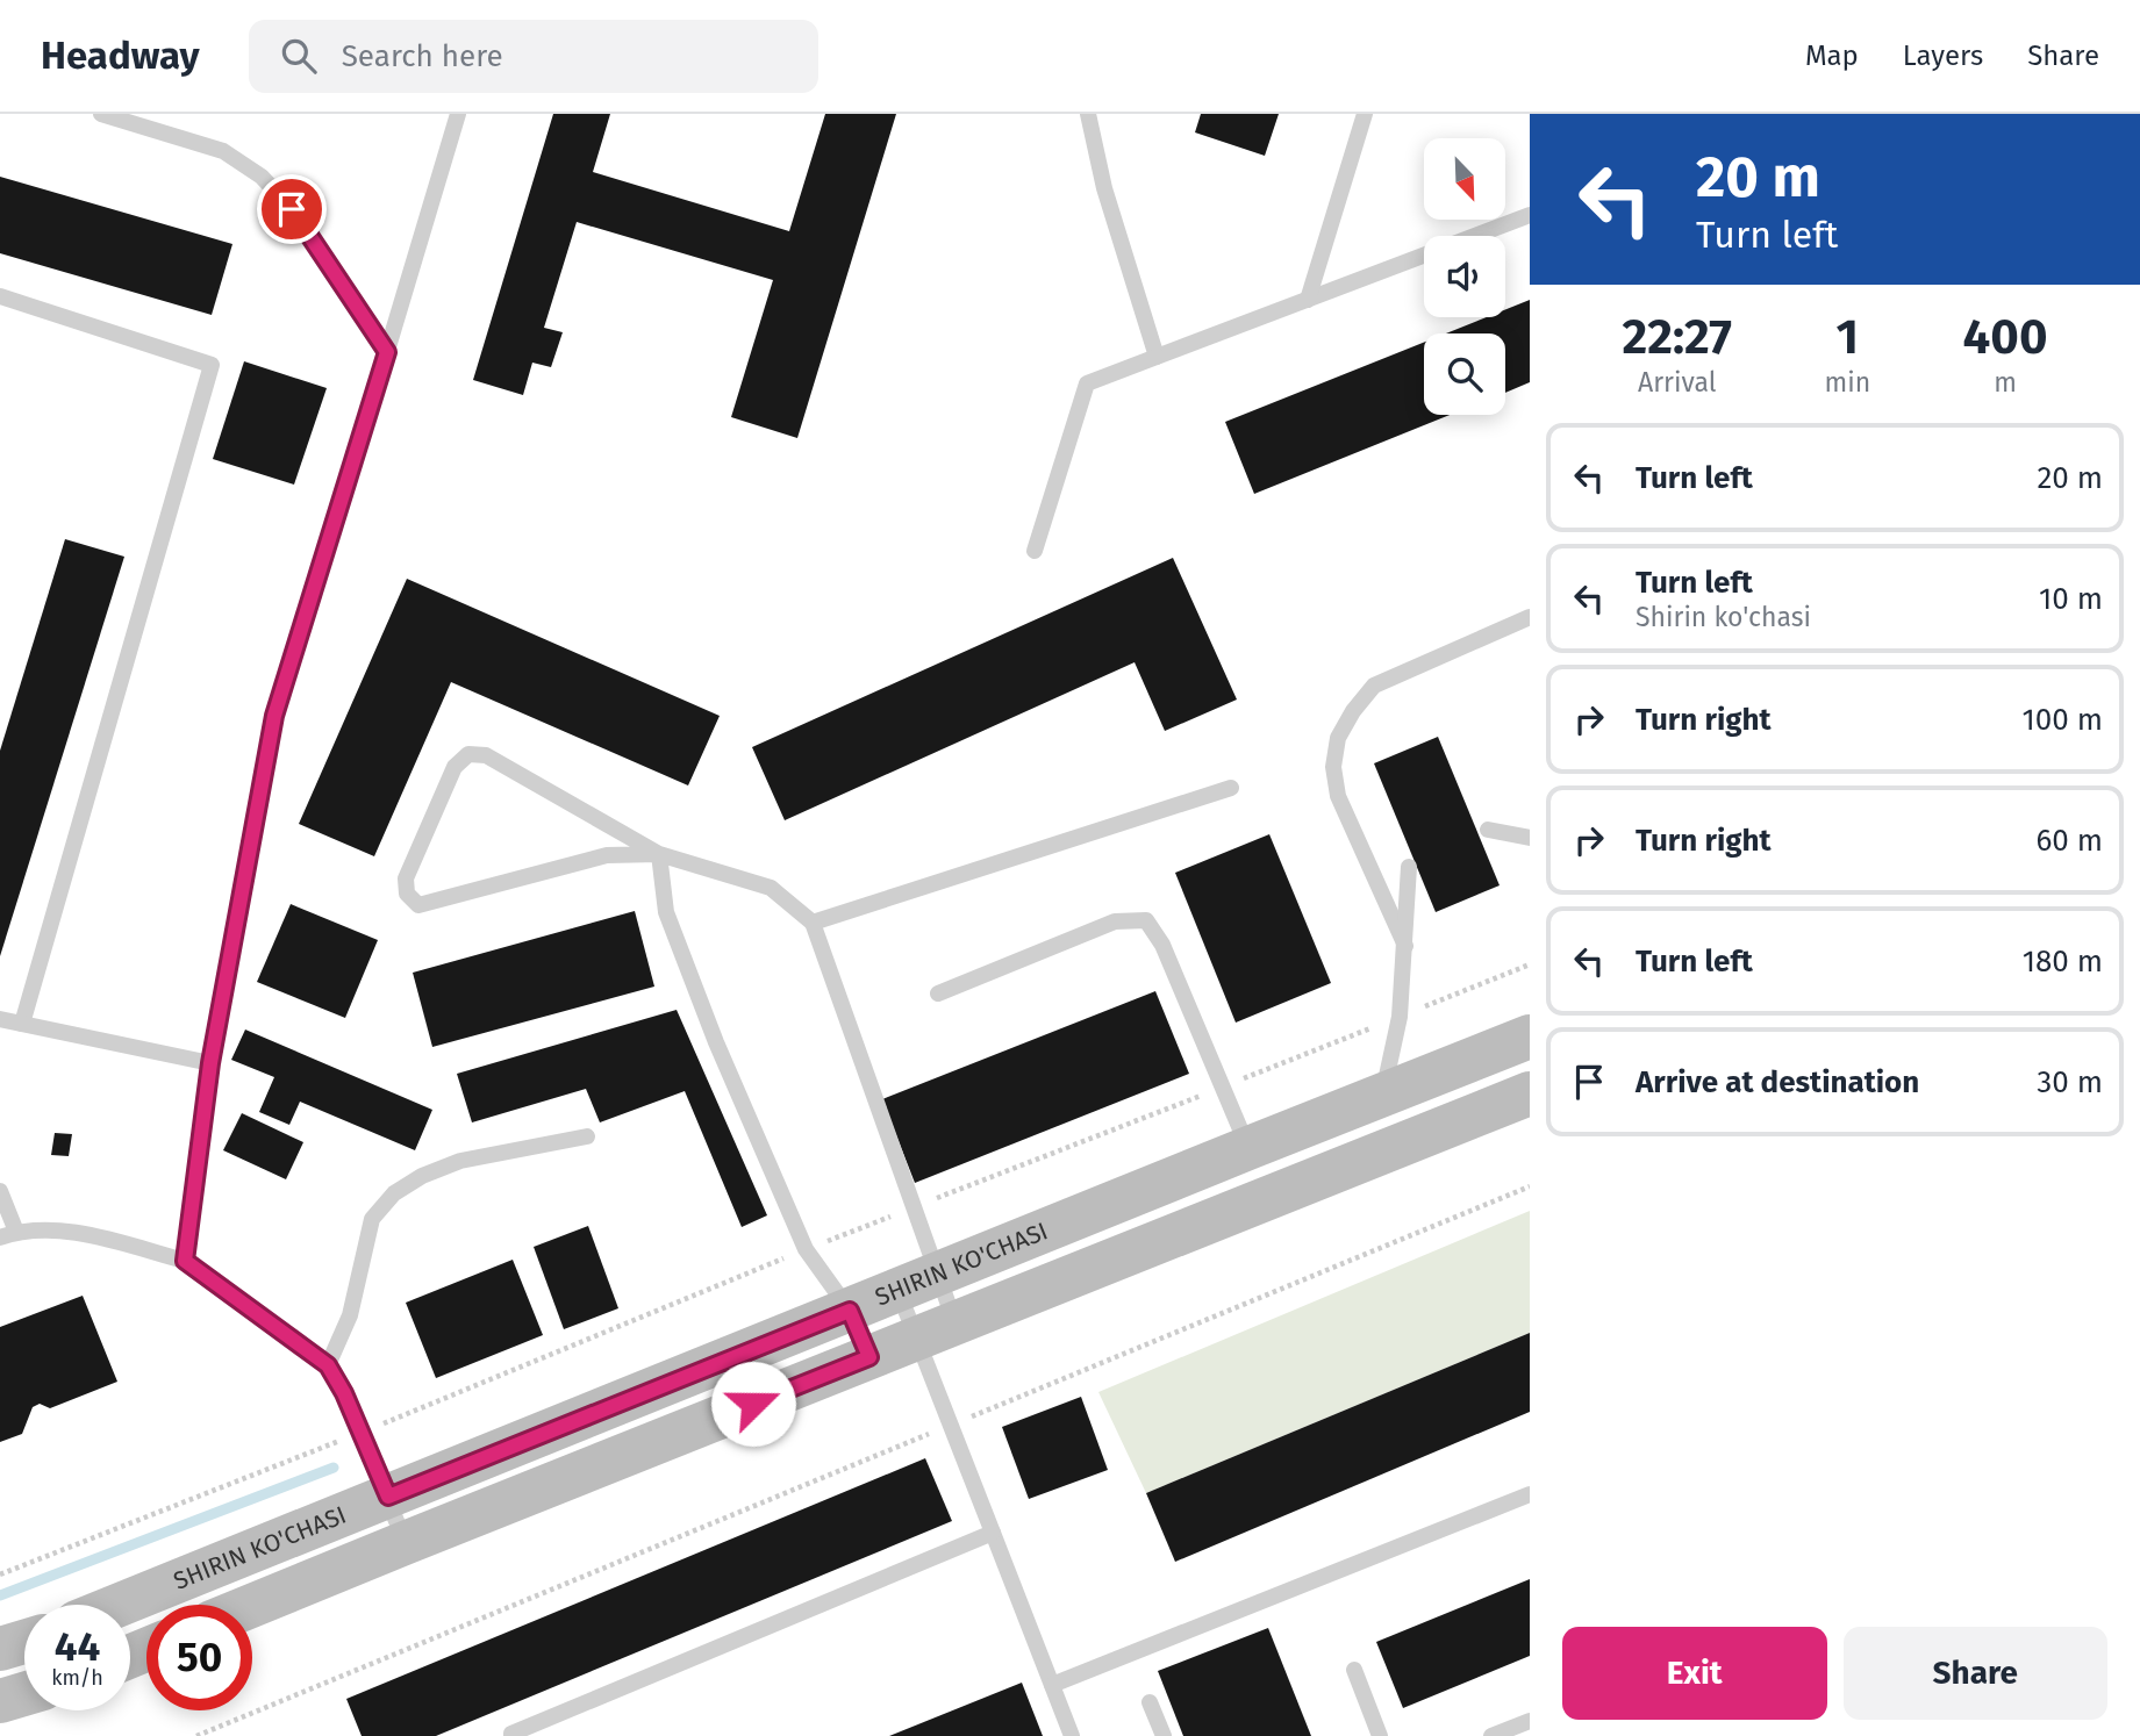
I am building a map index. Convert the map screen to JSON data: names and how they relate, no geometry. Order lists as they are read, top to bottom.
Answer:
{
  "streets": {
    "main road": ["SHIRIN KO'CHASI"]
  },
  "north": "bottom right",
  "page": {
    "header": "Headway",
    "search": "Search here",
    "nav": ["Map", "Layers", "Share"],
    "turn": ["20 m", "Turn left"],
    "eta": [
      "22:27",
      "Arrival",
      "1",
      "min",
      "400",
      "m"
    ],
    "list": [
      {
        "name": "Turn left",
        "value": "20 m"
      },
      {
        "name": "Turn left",
        "note": "Shirin ko'chasi",
        "value": "10 m"
      },
      {
        "name": "Turn right",
        "value": "100 m"
      },
      {
        "name": "Turn right",
        "value": "60 m"
      },
      {
        "name": "Turn left",
        "value": "180 m"
      },
      {
        "name": "Arrive at destination",
        "value": "30 m"
      }
    ],
    "speed": "44 km/h",
    "limit": "50",
    "buttons": ["Exit", "Share"]
  }
}
